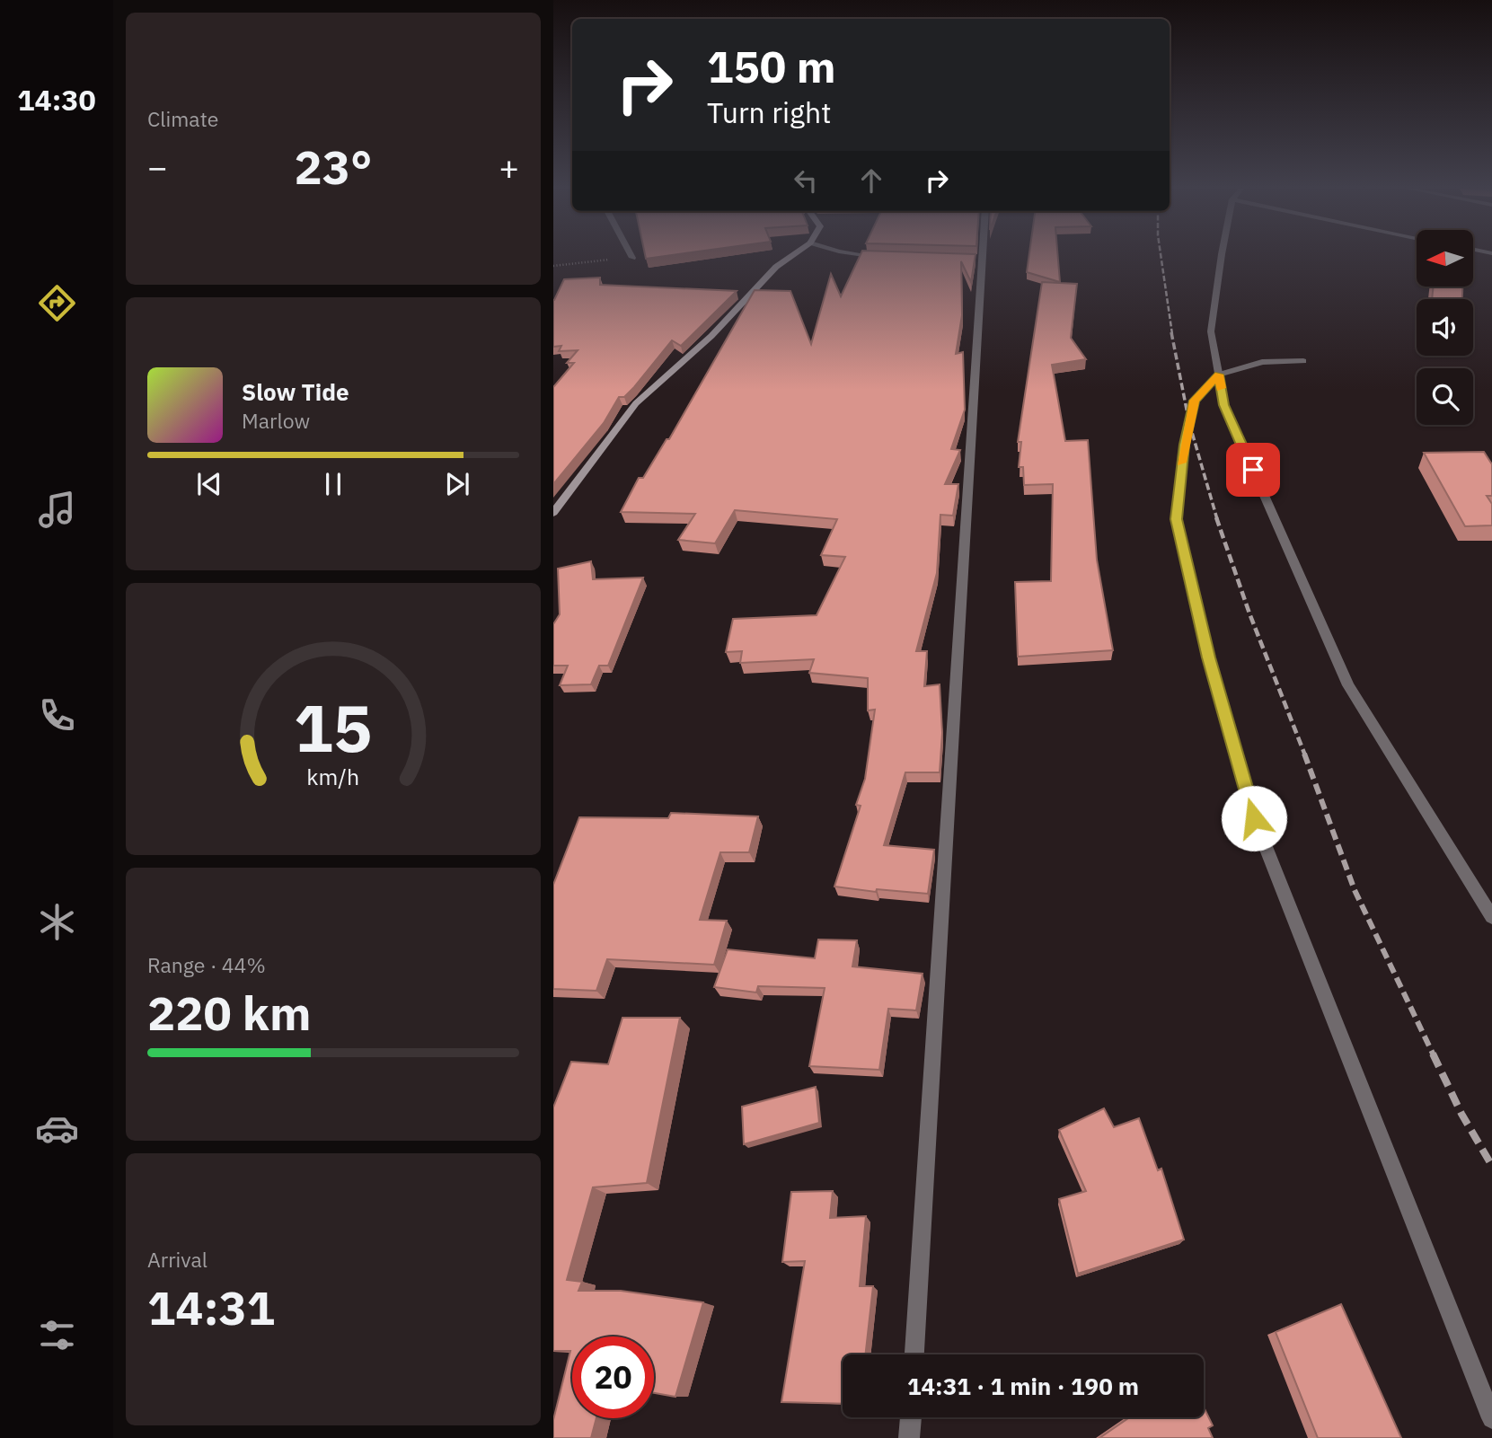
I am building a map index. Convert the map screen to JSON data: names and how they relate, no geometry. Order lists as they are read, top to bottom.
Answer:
{
  "north": "left",
  "page": {
    "tabs": "14:30",
    "tile": [
      "Climate",
      ["Range · 44%", "220 km"],
      ["Arrival", "14:31"]
    ],
    "turn": ["150 m", "Turn right"],
    "heat": ["−", "23°", "+"],
    "song": ["Slow Tide", "Marlow"],
    "limit": "20",
    "trip": "14:31 · 1 min · 190 m",
    "gauge": ["15", "km/h"]
  }
}
